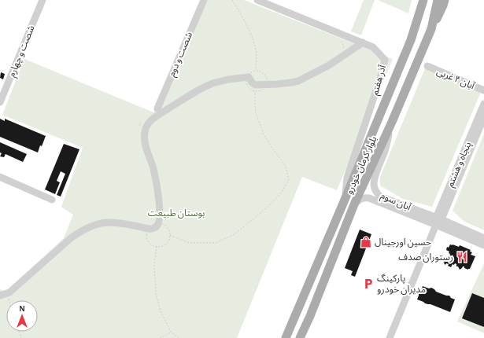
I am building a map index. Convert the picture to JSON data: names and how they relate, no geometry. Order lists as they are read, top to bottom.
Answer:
{
  "streets": {
    "main road": ["بلوار کرمان خودرو"],
    "street": [
      "شصت و چهارم",
      "شصت و دوم",
      "آبان ۴ غربی",
      "آذر هفتم",
      "پنجاه و هشتم",
      "آبان سوم"
    ]
  },
  "crossings": [
    ["آذر هفتم", "بلوار کرمان خودرو"],
    ["پنجاه و هشتم", "آبان سوم"],
    ["بلوار کرمان خودرو", "آبان سوم"]
  ],
  "parks": ["بوستان طبیعت"],
  "places": {
    "shop": ["حسین اورجینال"],
    "restaurant": ["رستوران صدف"],
    "parking": ["پارکینگ مدیران خودرو"]
  },
  "north": "top"
}
